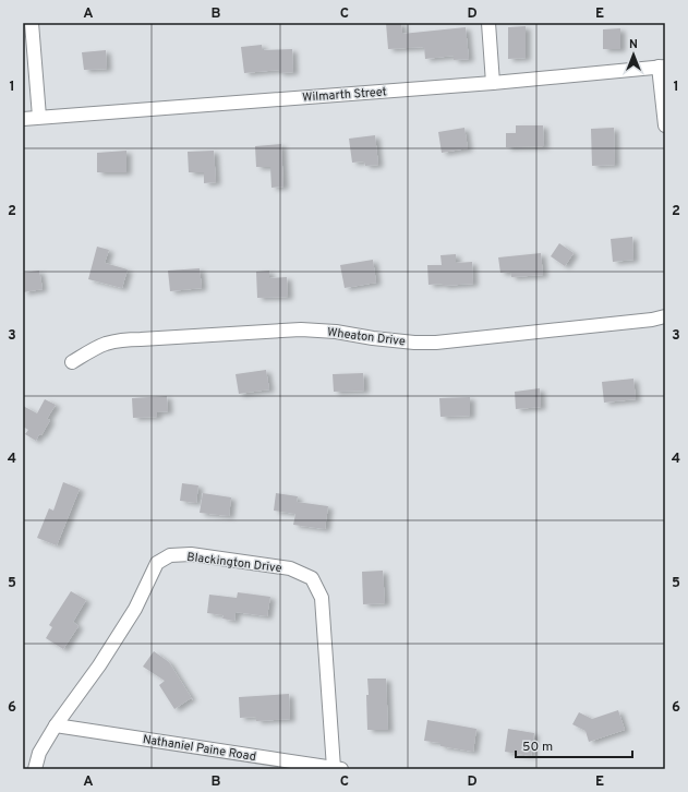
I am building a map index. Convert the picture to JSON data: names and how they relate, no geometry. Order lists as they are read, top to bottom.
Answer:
{
  "streets": {
    "street": [
      "Wilmarth Street",
      "Wheaton Drive",
      "Blackington Drive",
      "Nathaniel Paine Road"
    ]
  },
  "crossings": [
    ["Blackington Drive", "Nathaniel Paine Road"]
  ],
  "scale_bar": "50 m",
  "north": "top",
  "grid": {
    "columns": [
      "A",
      "B",
      "C",
      "D",
      "E"
    ],
    "rows": [
      "1",
      "2",
      "3",
      "4",
      "5",
      "6"
    ]
  }
}
